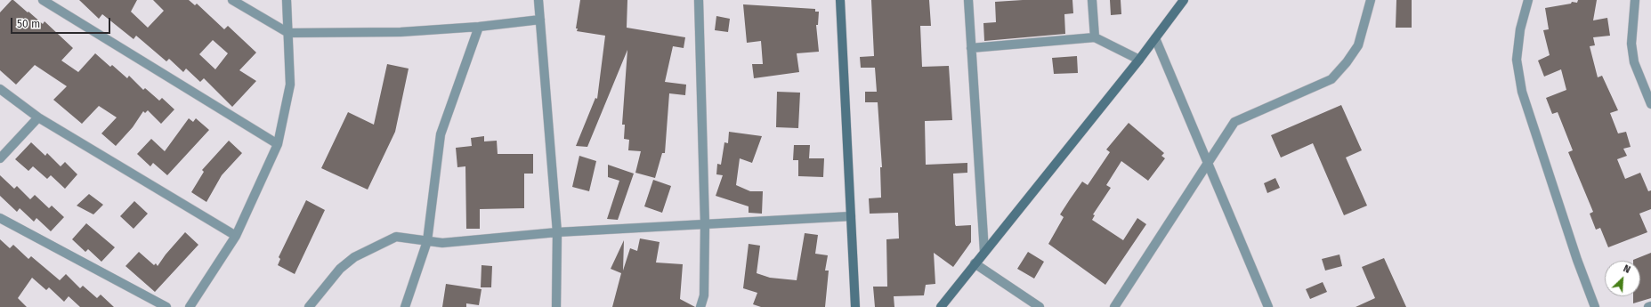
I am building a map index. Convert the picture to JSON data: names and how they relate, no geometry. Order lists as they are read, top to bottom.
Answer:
{
  "scale_bar": "50 m",
  "north": "top right"
}
